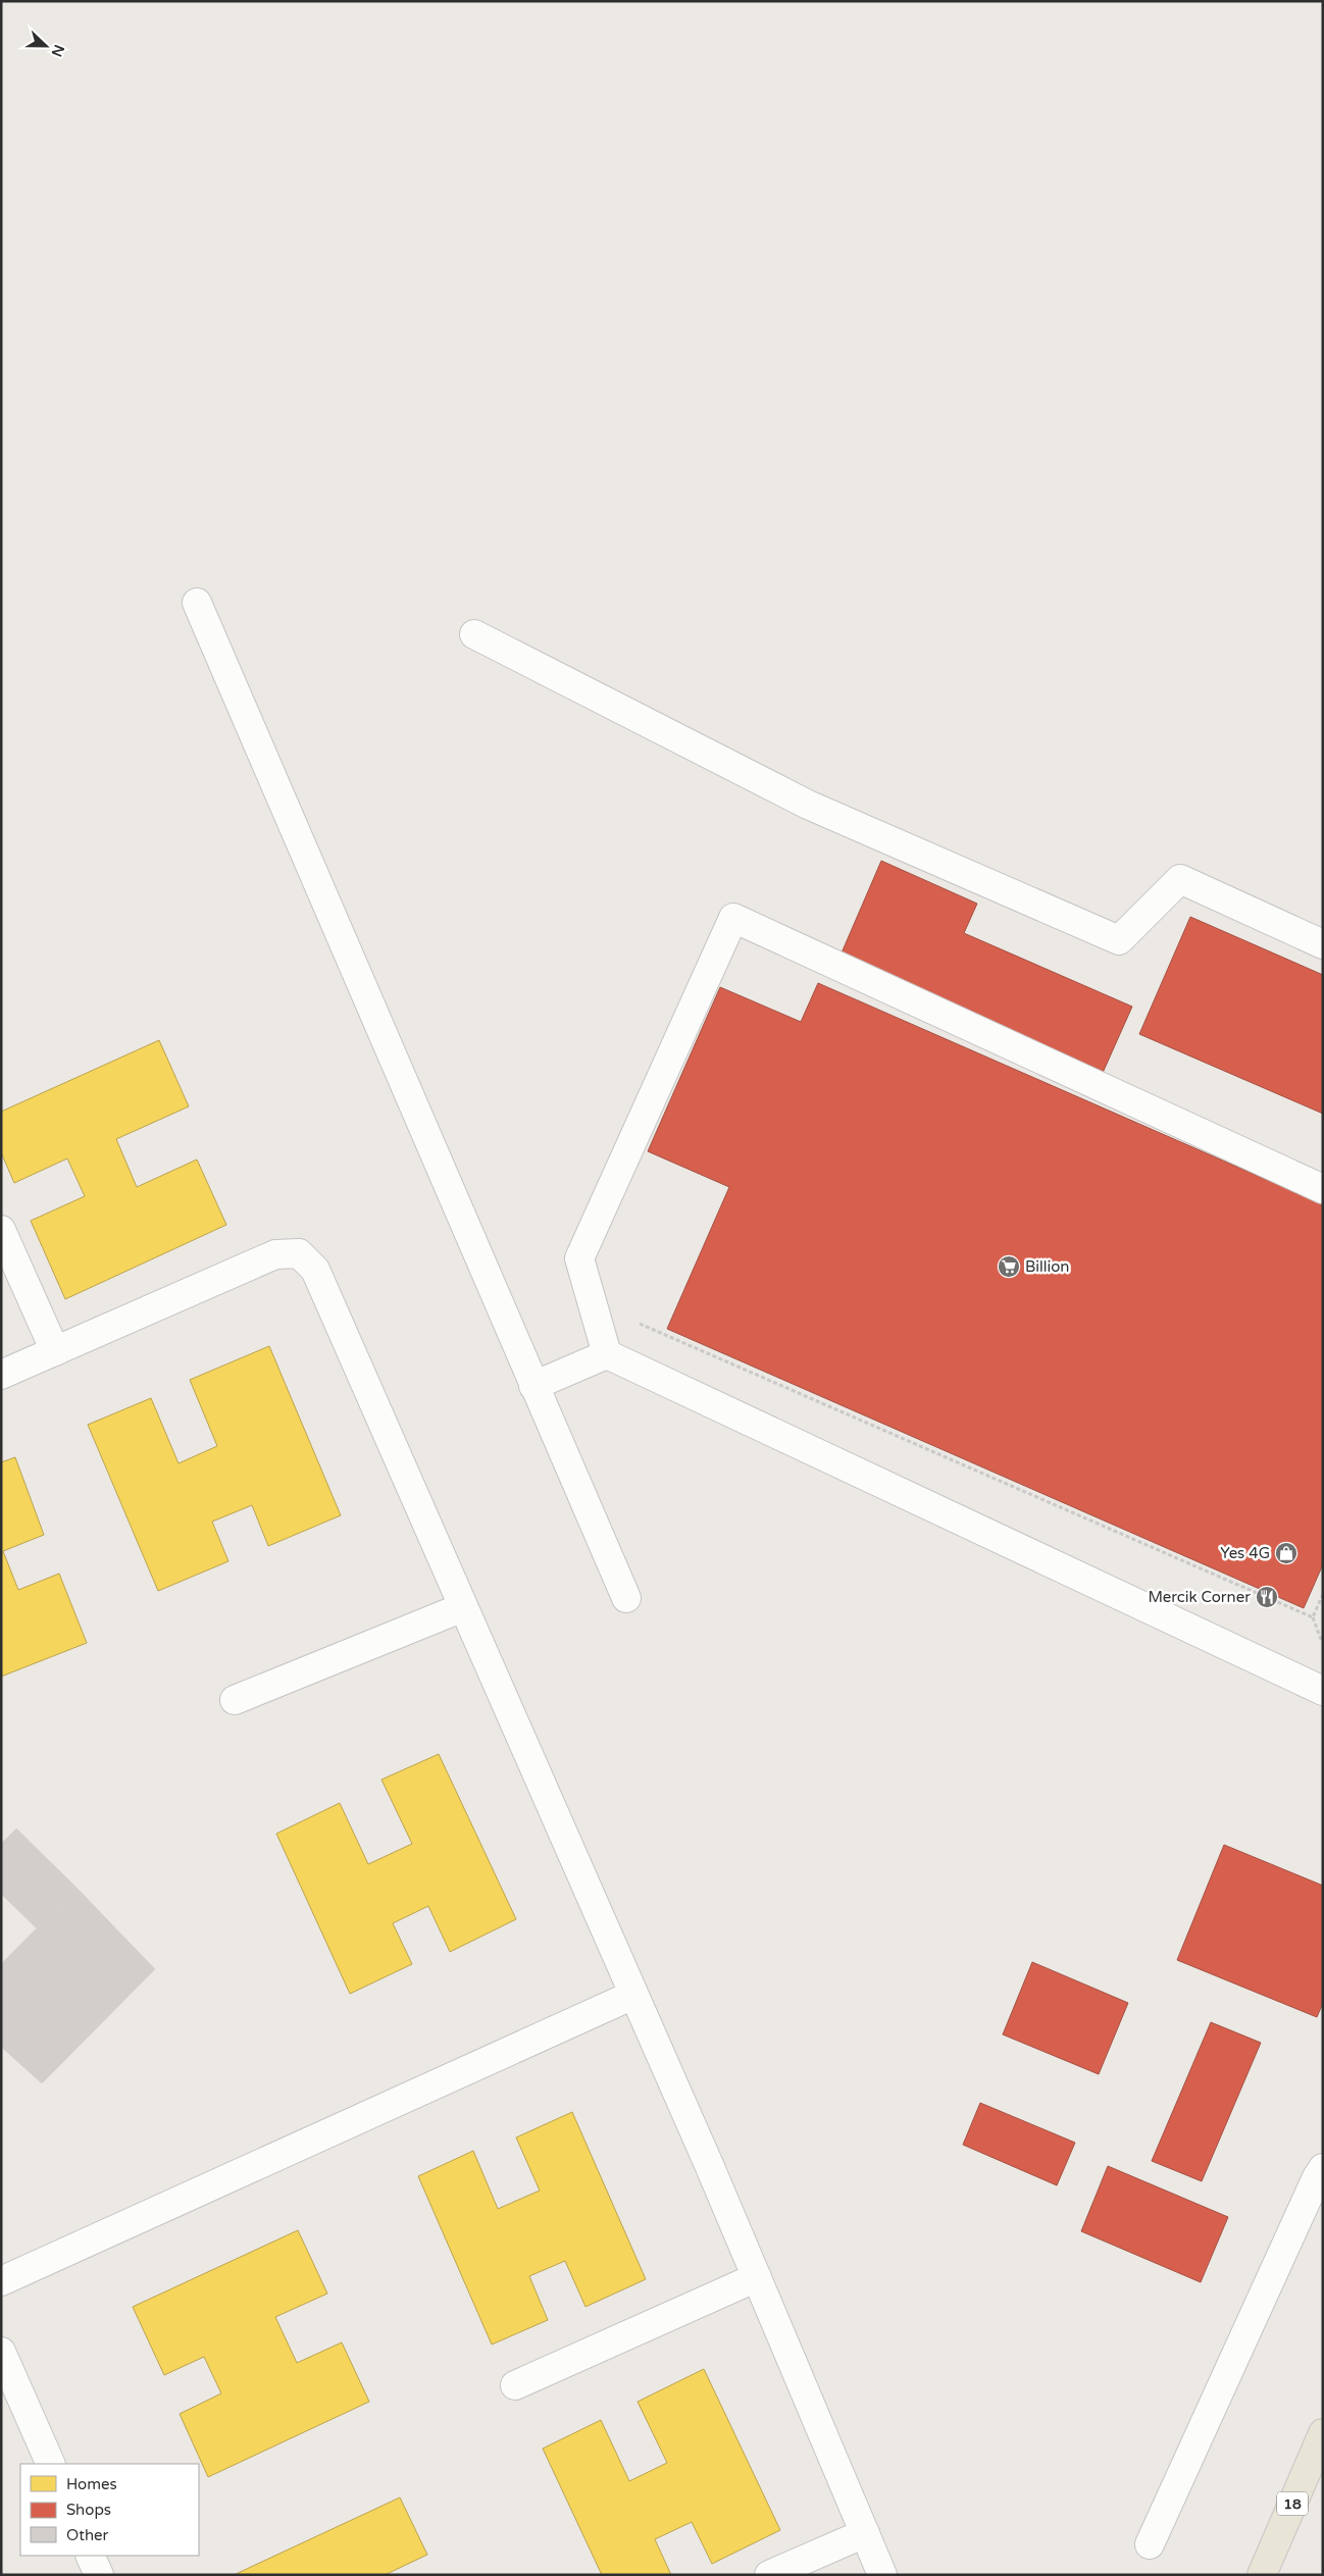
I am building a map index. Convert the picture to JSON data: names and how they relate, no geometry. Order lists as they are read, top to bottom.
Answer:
{
  "streets": {
    "main road": ["18"]
  },
  "places": {
    "supermarket": ["Billion"],
    "shop": ["Yes 4G"],
    "restaurant": ["Mercik Corner"]
  },
  "legend": ["Homes", "Shops", "Other"],
  "north": "right"
}
